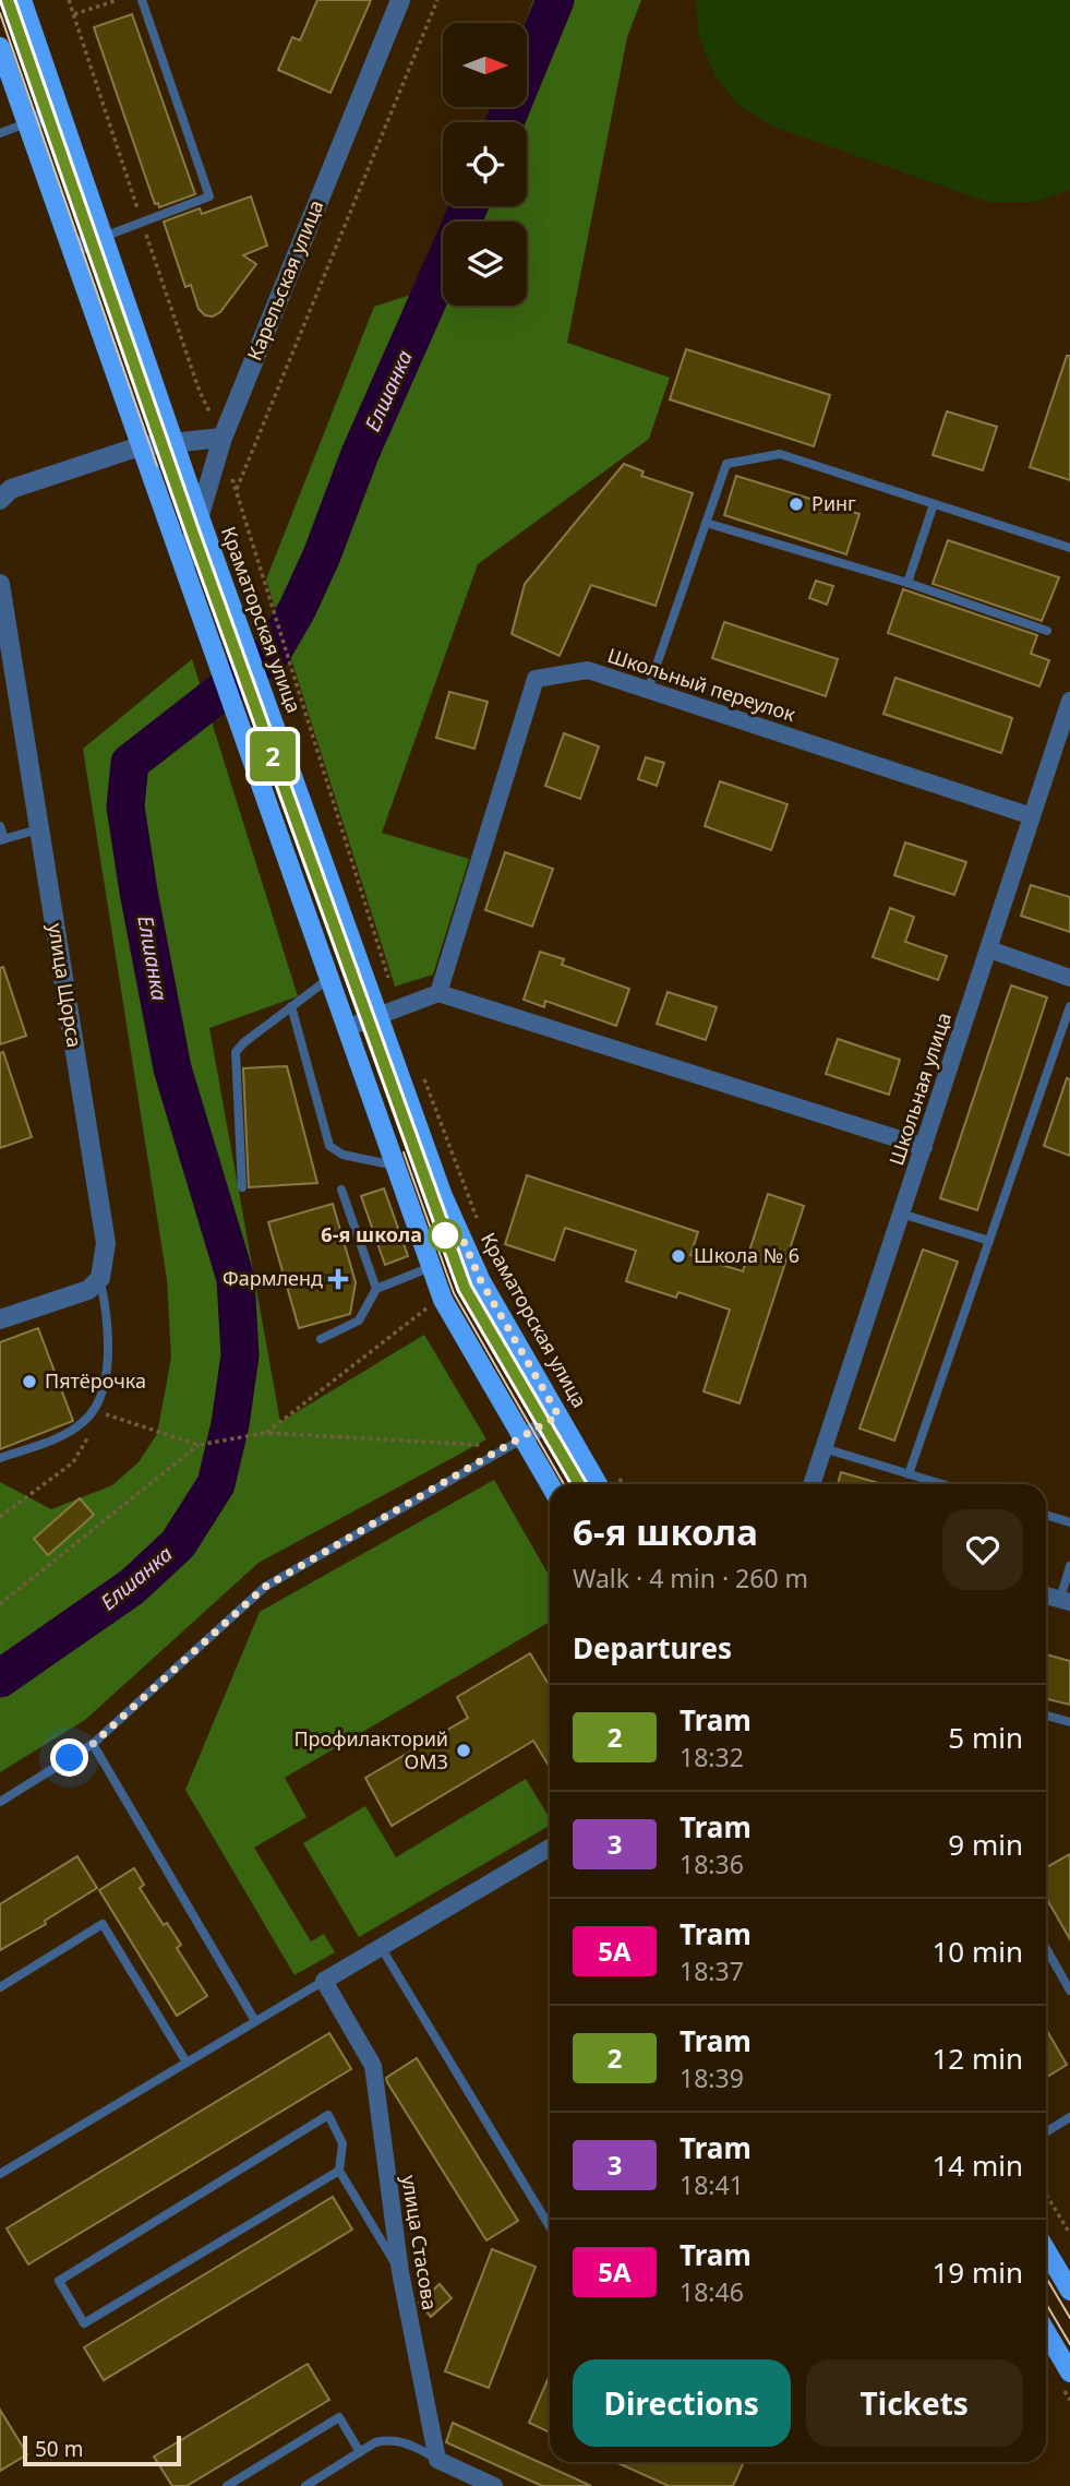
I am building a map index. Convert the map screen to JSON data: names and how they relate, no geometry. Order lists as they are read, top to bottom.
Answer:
{
  "streets": {
    "main road": ["Краматорская улица"],
    "street": [
      "Карельская улица",
      "Школьный переулок",
      "улица Щорса",
      "Школьная улица",
      "улица Стасова"
    ]
  },
  "crossings": [
    ["Карельская улица", "Краматорская улица"],
    ["Школьный переулок", "Школьная улица"]
  ],
  "water": ["Елшанка"],
  "places": {
    "other": [
      "Ринг",
      "6-я школа",
      "Школа № 6",
      "Пятёрочка",
      "Профилакторий ОМЗ"
    ],
    "health": ["Фармленд"]
  },
  "lines": ["tram line 2"],
  "scale_bar": "50 m",
  "north": "right",
  "page": {
    "on_map": "2",
    "heading": [
      ["6-я школа", "Walk · 4 min · 260 m"],
      "Departures"
    ],
    "list": [
      {
        "mark": "2",
        "name": "Tram",
        "note": "18:32",
        "value": "5 min"
      },
      {
        "mark": "3",
        "name": "Tram",
        "note": "18:36",
        "value": "9 min"
      },
      {
        "mark": "5А",
        "name": "Tram",
        "note": "18:37",
        "value": "10 min"
      },
      {
        "mark": "2",
        "name": "Tram",
        "note": "18:39",
        "value": "12 min"
      },
      {
        "mark": "3",
        "name": "Tram",
        "note": "18:41",
        "value": "14 min"
      },
      {
        "mark": "5А",
        "name": "Tram",
        "note": "18:46",
        "value": "19 min"
      }
    ],
    "buttons": ["Directions", "Tickets"],
    "scale": "50 m"
  }
}
